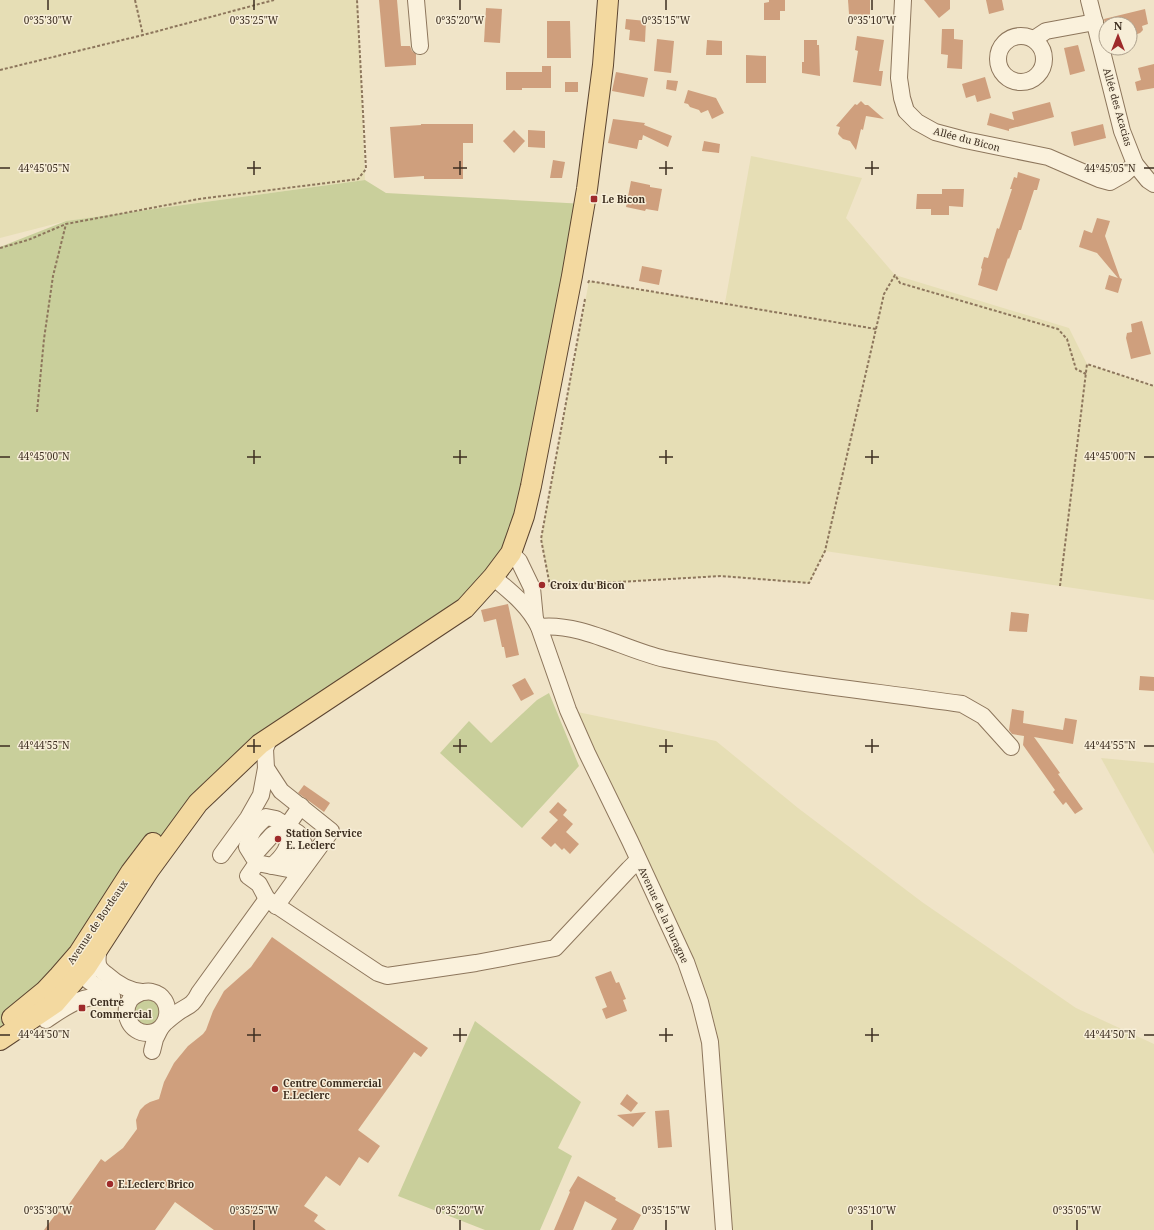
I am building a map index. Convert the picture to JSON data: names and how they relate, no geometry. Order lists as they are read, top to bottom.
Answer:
{
  "streets": {
    "main road": ["Avenue de Bordeaux"],
    "street": ["Allée des Acacias", "Allée du Bicon", "Avenue de la Duragne"]
  },
  "crossings": [
    ["Allée des Acacias", "Allée du Bicon"]
  ],
  "places": {
    "transit": ["Le Bicon", "Centre Commercial"],
    "other": [
      "Croix du Bicon",
      "Station Service E. Leclerc",
      "Centre Commercial E.Leclerc",
      "E.Leclerc Brico"
    ]
  },
  "north": "top",
  "coordinates": [
    "0°35'30\"W",
    "0°35'25\"W",
    "0°35'20\"W",
    "0°35'15\"W",
    "0°35'10\"W",
    "44°45'05\"N",
    "44°45'00\"N",
    "44°44'55\"N",
    "44°44'50\"N",
    "0°35'05\"W"
  ]
}
